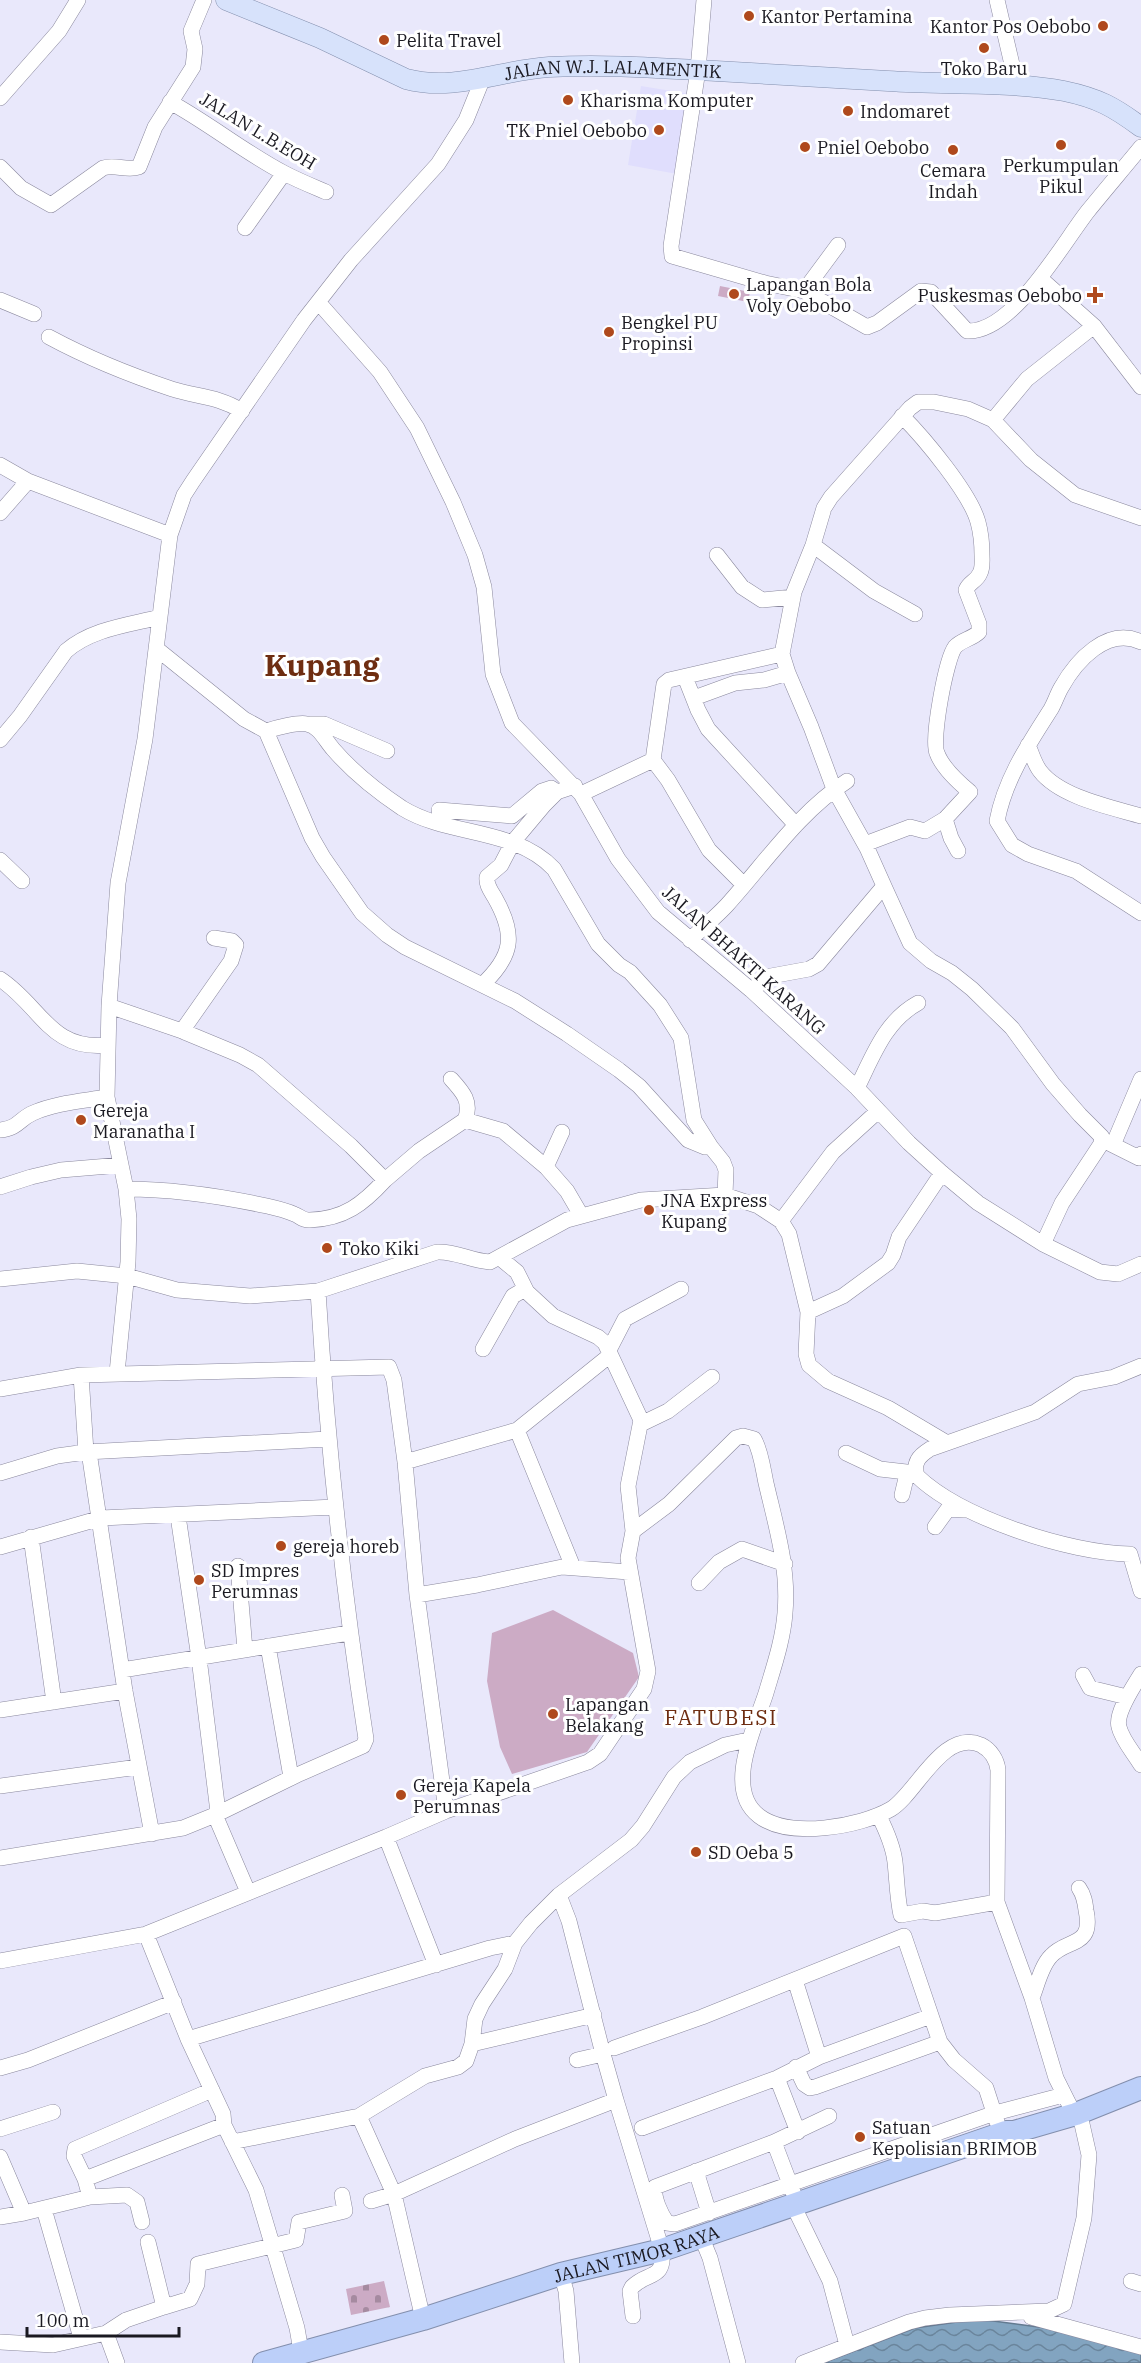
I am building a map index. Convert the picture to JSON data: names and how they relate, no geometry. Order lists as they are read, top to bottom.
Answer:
{
  "streets": {
    "highway": ["JALAN TIMOR RAYA"],
    "main road": ["JALAN W.J. LALAMENTIK"],
    "street": ["JALAN L.B.EOH", "JALAN BHAKTI KARANG"]
  },
  "districts": ["Kupang", "FATUBESI"],
  "places": {
    "other": [
      "Kantor Pertamina",
      "Kantor Pos Oebobo",
      "Pelita Travel",
      "Toko Baru",
      "Kharisma Komputer",
      "Indomaret",
      "TK Pniel Oebobo",
      "Perkumpulan Pikul",
      "Pniel Oebobo",
      "Cemara Indah",
      "Lapangan Bola Voly Oebobo",
      "Bengkel PU Propinsi",
      "Gereja Maranatha I",
      "JNA Express Kupang",
      "Toko Kiki",
      "gereja horeb",
      "SD Impres Perumnas",
      "Lapangan Belakang",
      "Gereja Kapela Perumnas",
      "SD Oeba 5",
      "Satuan Kepolisian BRIMOB"
    ],
    "health": ["Puskesmas Oebobo"]
  },
  "scale_bar": "100 m"
}
